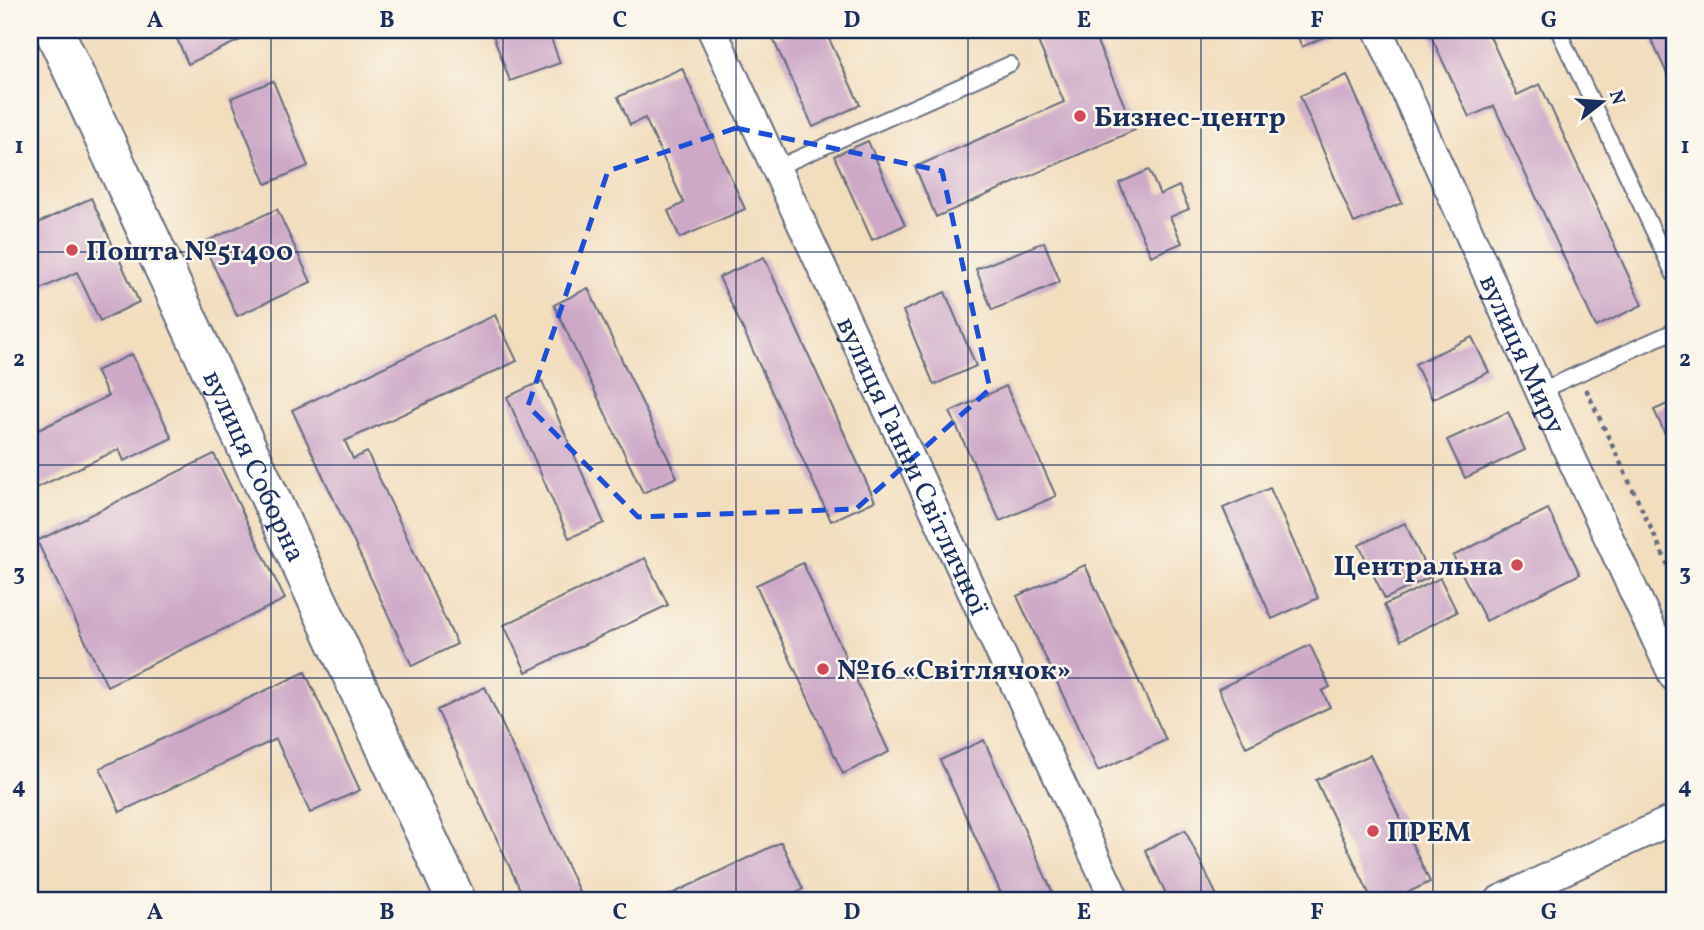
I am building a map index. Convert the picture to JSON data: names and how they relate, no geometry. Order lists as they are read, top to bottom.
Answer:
{
  "streets": {
    "street": ["вулиця Миру", "вулиця Соборна", "вулиця Ганни Світличної"]
  },
  "places": [
    "Бизнес-центр",
    "Пошта №51400",
    "Центральна",
    "№16 «Світлячок»",
    "ПРЕМ"
  ],
  "north": "right",
  "grid": {
    "columns": [
      "A",
      "B",
      "C",
      "D",
      "E",
      "F",
      "G"
    ],
    "rows": [
      "1",
      "2",
      "3",
      "4"
    ]
  }
}
